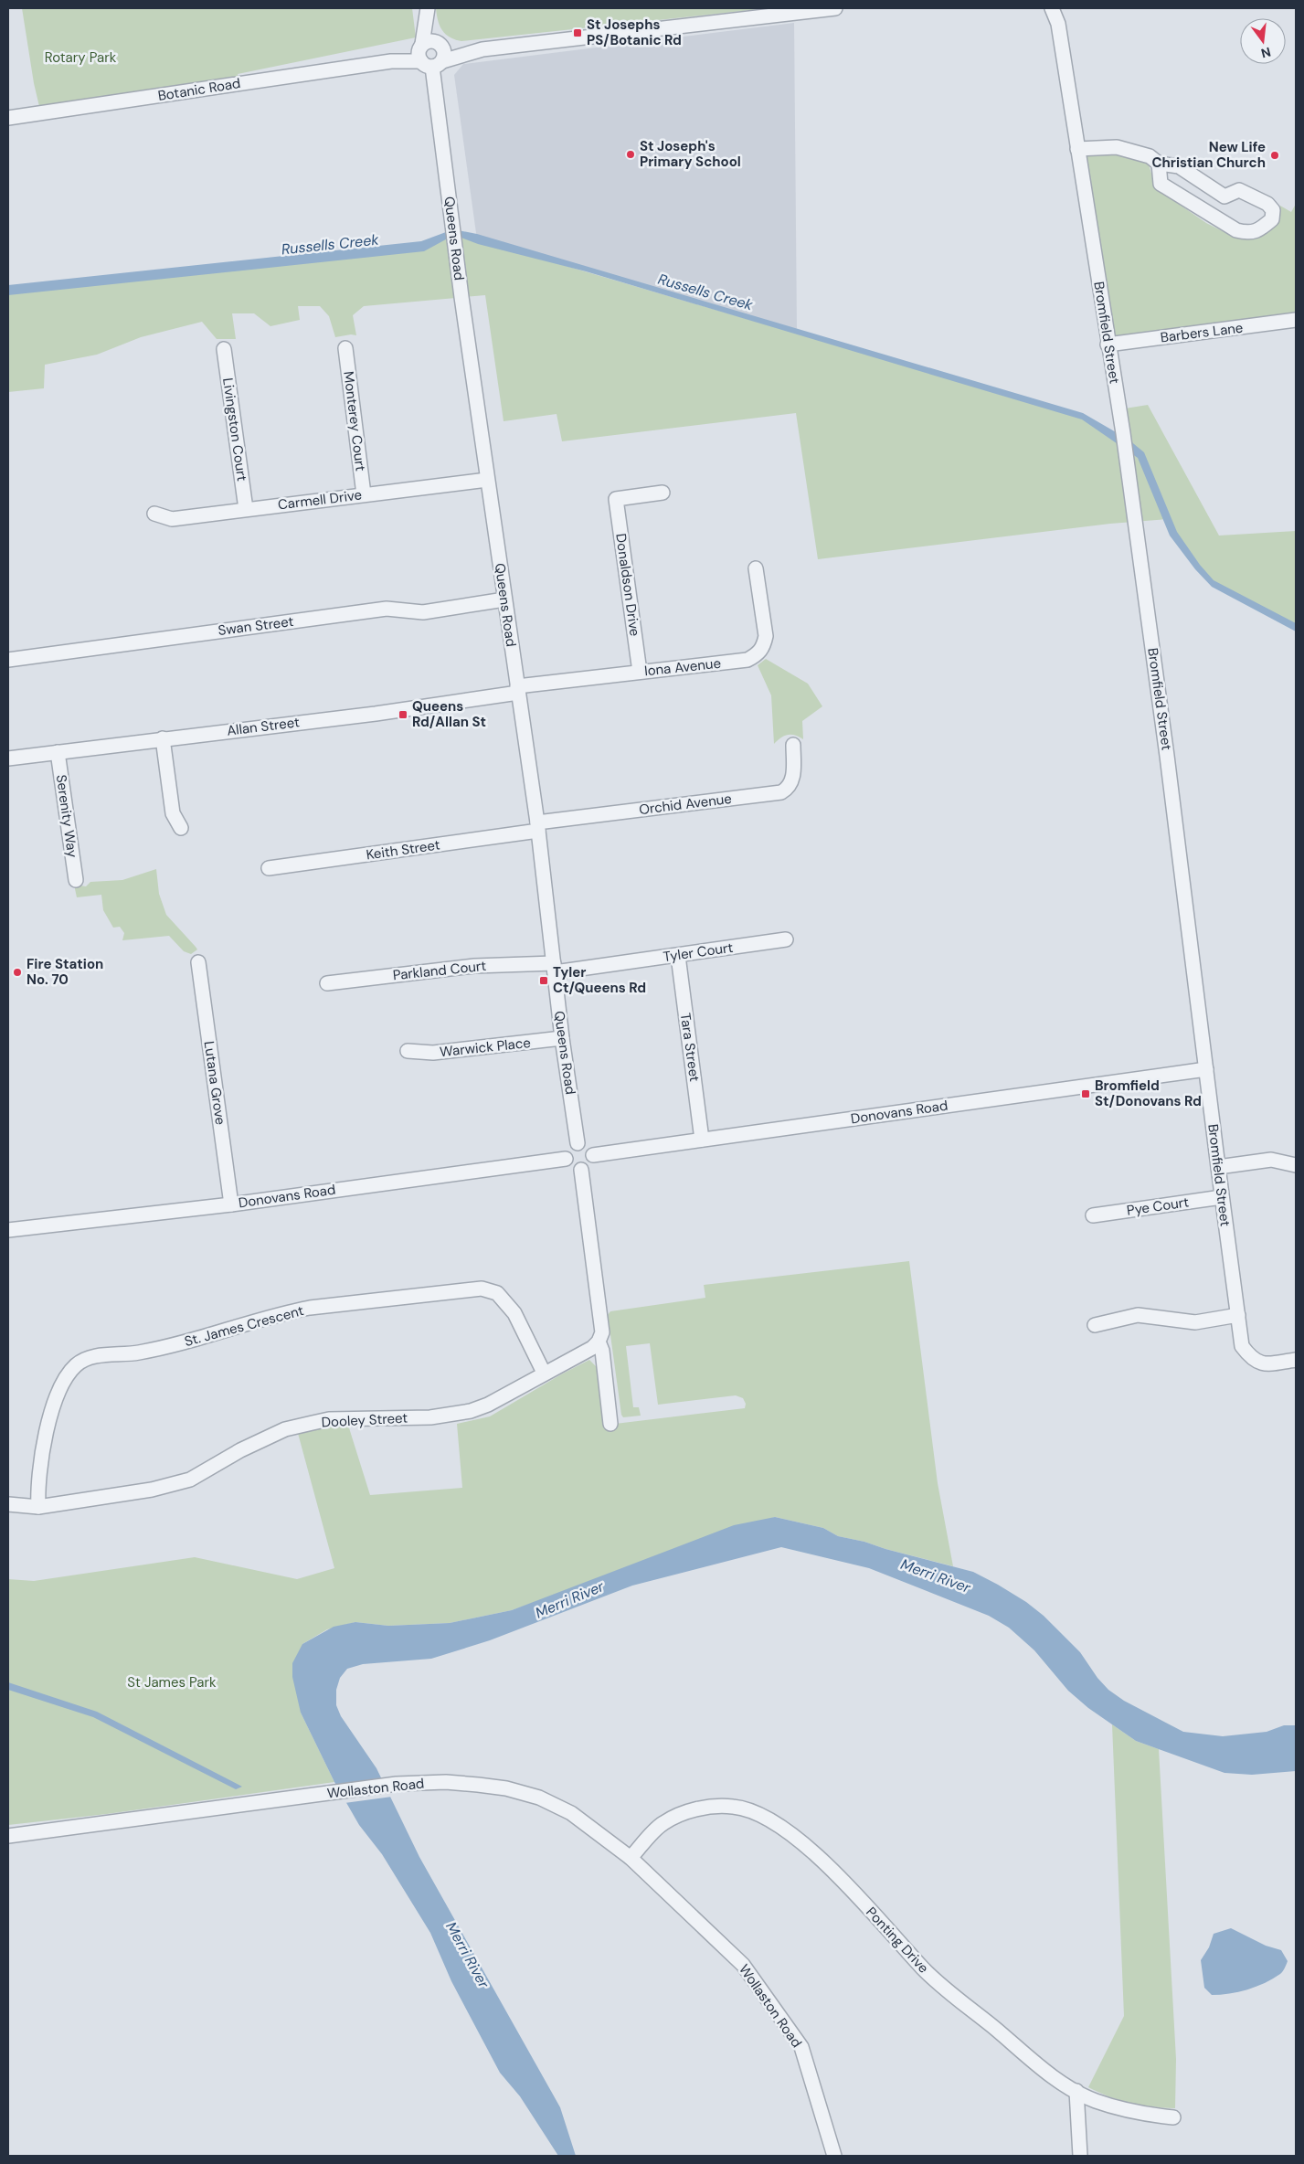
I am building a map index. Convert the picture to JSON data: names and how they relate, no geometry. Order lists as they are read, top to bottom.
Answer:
{
  "streets": {
    "street": [
      "Botanic Road",
      "Queens Road",
      "Bromfield Street",
      "Barbers Lane",
      "Monterey Court",
      "Livingston Court",
      "Carmell Drive",
      "Donaldson Drive",
      "Swan Street",
      "Iona Avenue",
      "Allan Street",
      "Orchid Avenue",
      "Serenity Way",
      "Keith Street",
      "Tyler Court",
      "Parkland Court",
      "Warwick Place",
      "Tara Street",
      "Lutana Grove",
      "Donovans Road",
      "Pye Court",
      "St. James Crescent",
      "Dooley Street",
      "Wollaston Road",
      "Ponting Drive"
    ]
  },
  "crossings": [
    ["Botanic Road", "Queens Road"],
    ["Queens Road", "Carmell Drive"],
    ["Queens Road", "Swan Street"],
    ["Queens Road", "Iona Avenue"],
    ["Queens Road", "Allan Street"],
    ["Queens Road", "Orchid Avenue"],
    ["Queens Road", "Keith Street"],
    ["Queens Road", "Tyler Court"],
    ["Queens Road", "Parkland Court"],
    ["Queens Road", "Warwick Place"],
    ["Queens Road", "Donovans Road"],
    ["Bromfield Street", "Barbers Lane"],
    ["Bromfield Street", "Donovans Road"],
    ["Bromfield Street", "Pye Court"],
    ["Monterey Court", "Carmell Drive"],
    ["Livingston Court", "Carmell Drive"],
    ["Donaldson Drive", "Iona Avenue"],
    ["Iona Avenue", "Allan Street"],
    ["Allan Street", "Serenity Way"],
    ["Orchid Avenue", "Keith Street"],
    ["Tyler Court", "Parkland Court"],
    ["Tyler Court", "Tara Street"],
    ["Tara Street", "Donovans Road"],
    ["Lutana Grove", "Donovans Road"],
    ["St. James Crescent", "Dooley Street"],
    ["Wollaston Road", "Ponting Drive"]
  ],
  "water": ["Russells Creek", "Merri River"],
  "parks": ["Rotary Park", "St James Park"],
  "places": {
    "transit": [
      "St Josephs PS/Botanic Rd",
      "Queens Rd/Allan St",
      "Tyler Ct/Queens Rd",
      "Bromfield St/Donovans Rd"
    ],
    "other": ["St Joseph's Primary School", "New Life Christian Church", "Fire Station No. 70"]
  },
  "north": "bottom"
}
